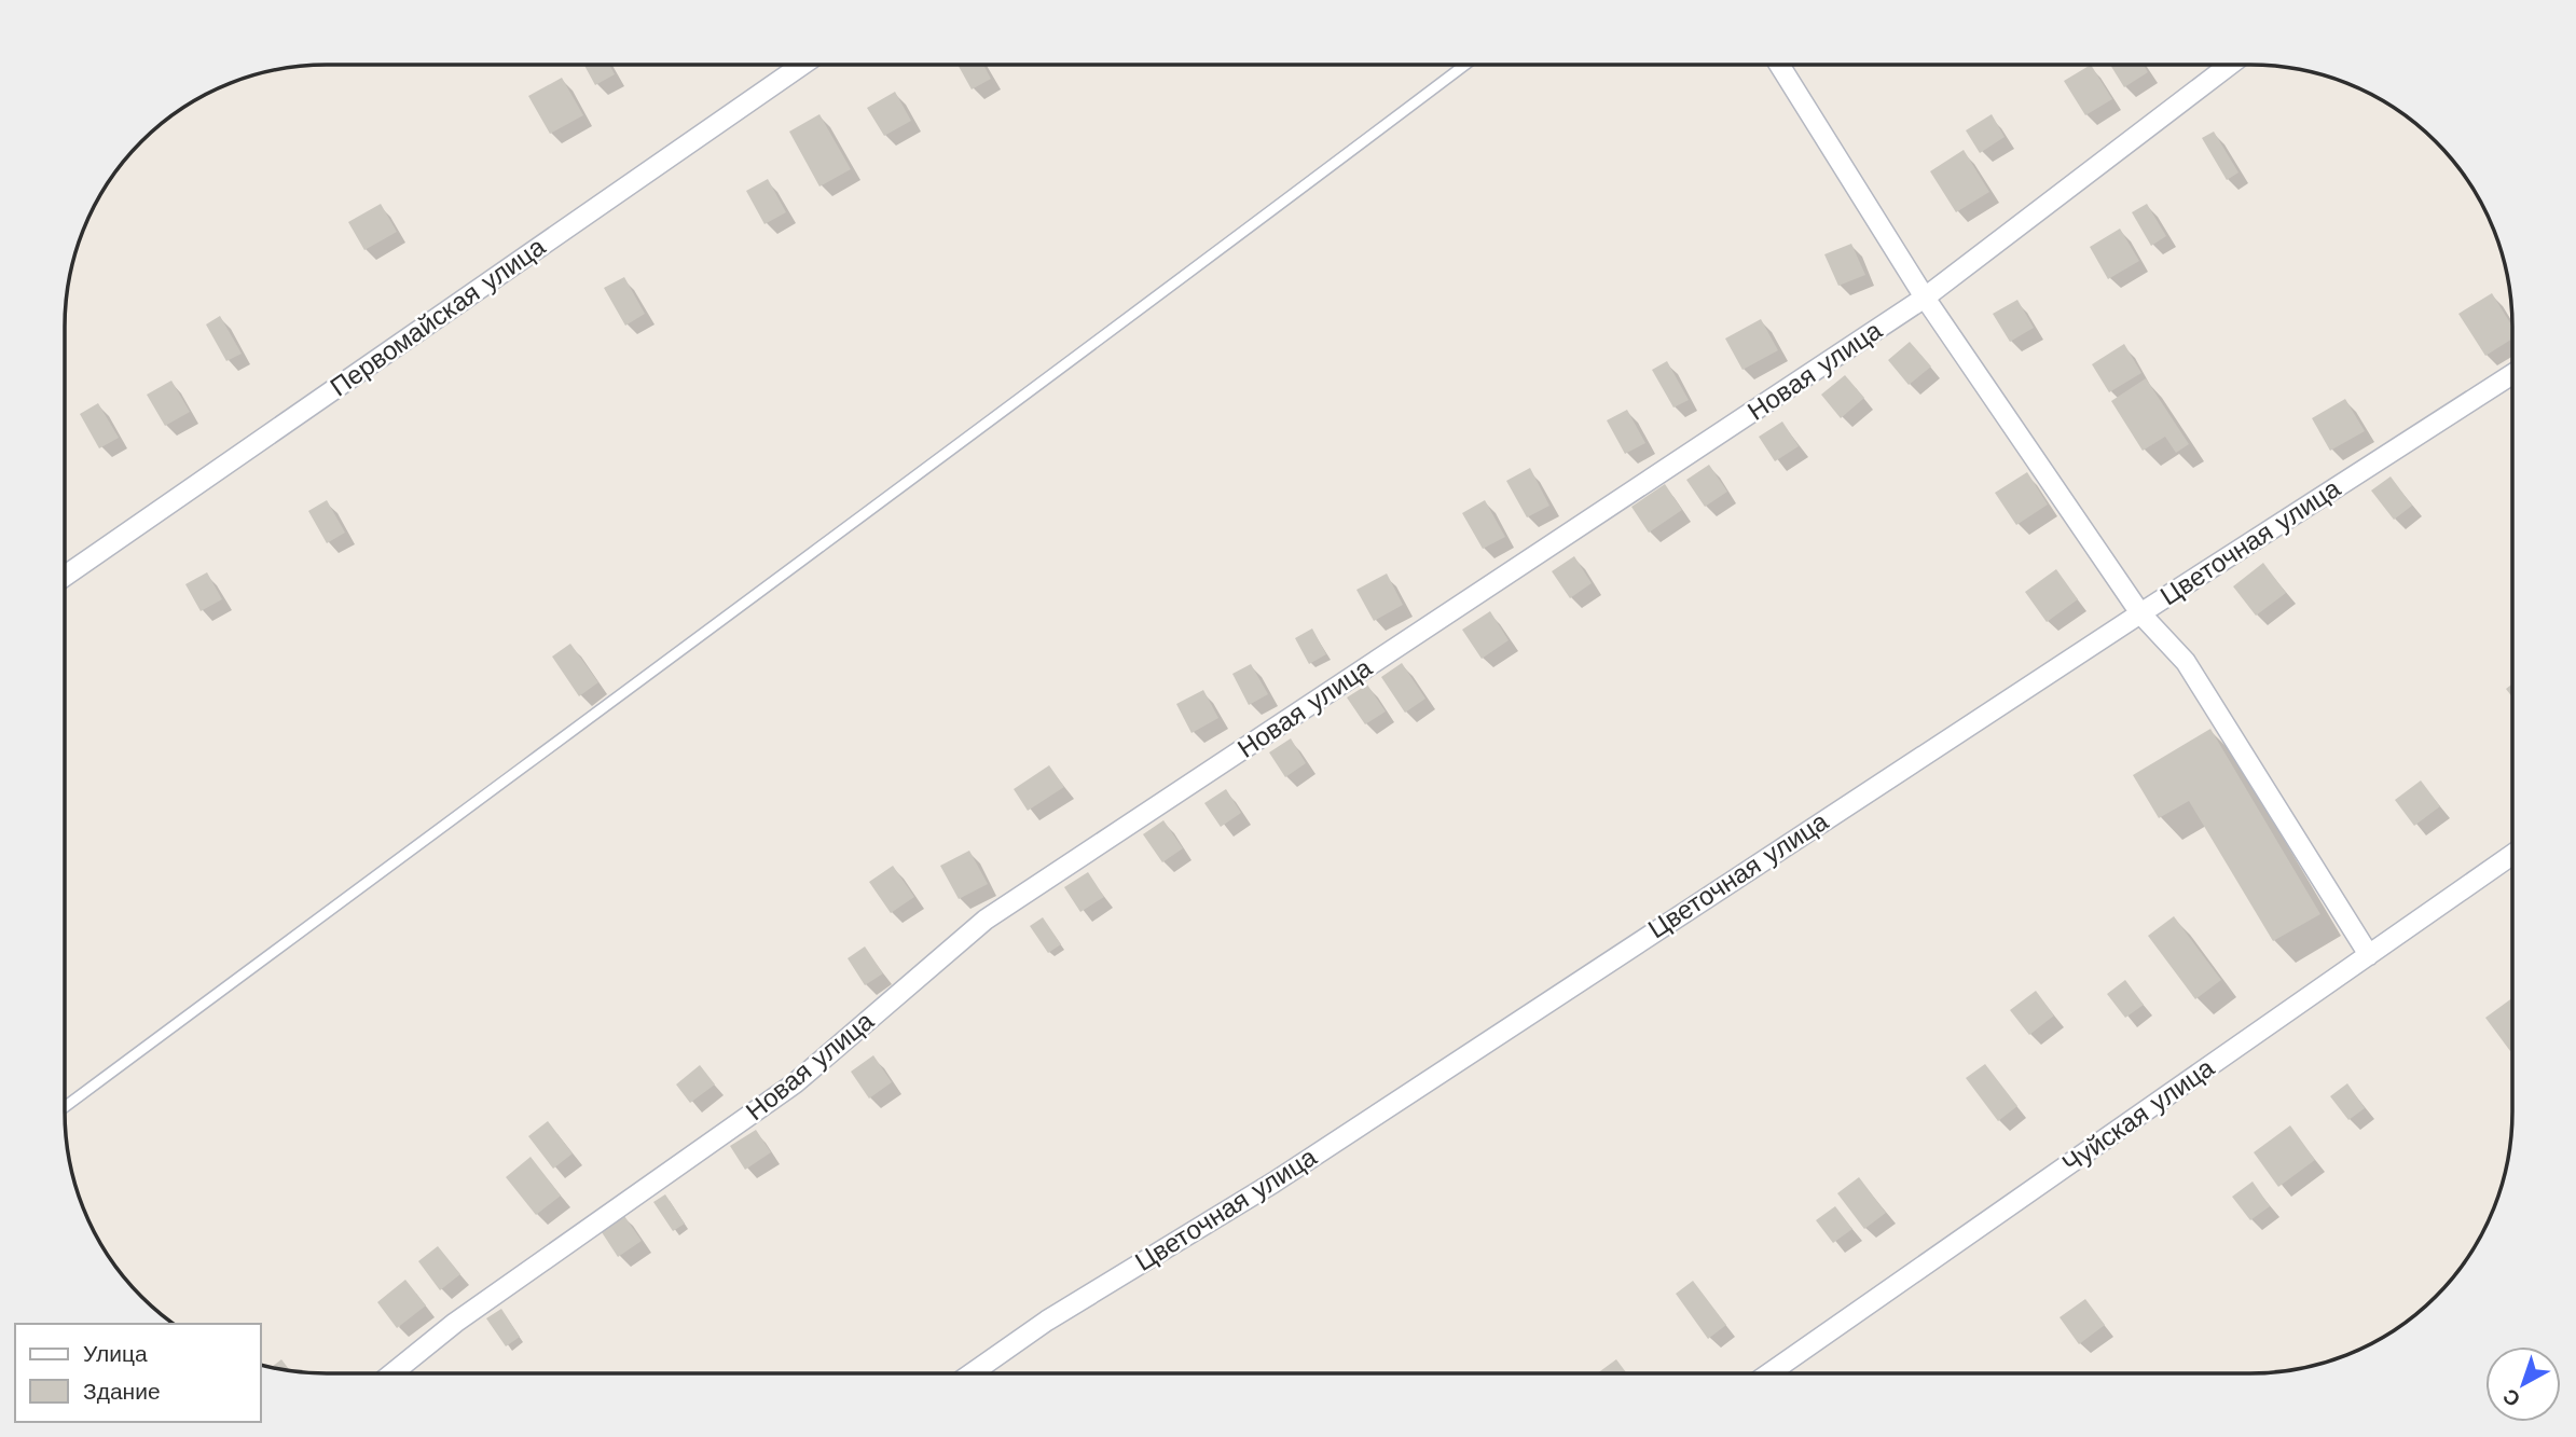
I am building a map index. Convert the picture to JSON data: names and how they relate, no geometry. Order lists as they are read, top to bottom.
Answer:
{
  "streets": {
    "street": [
      "Первомайская улица",
      "Новая улица",
      "Цветочная улица",
      "Чуйская улица"
    ]
  },
  "legend": ["Улица", "Здание"],
  "north": "bottom left"
}
